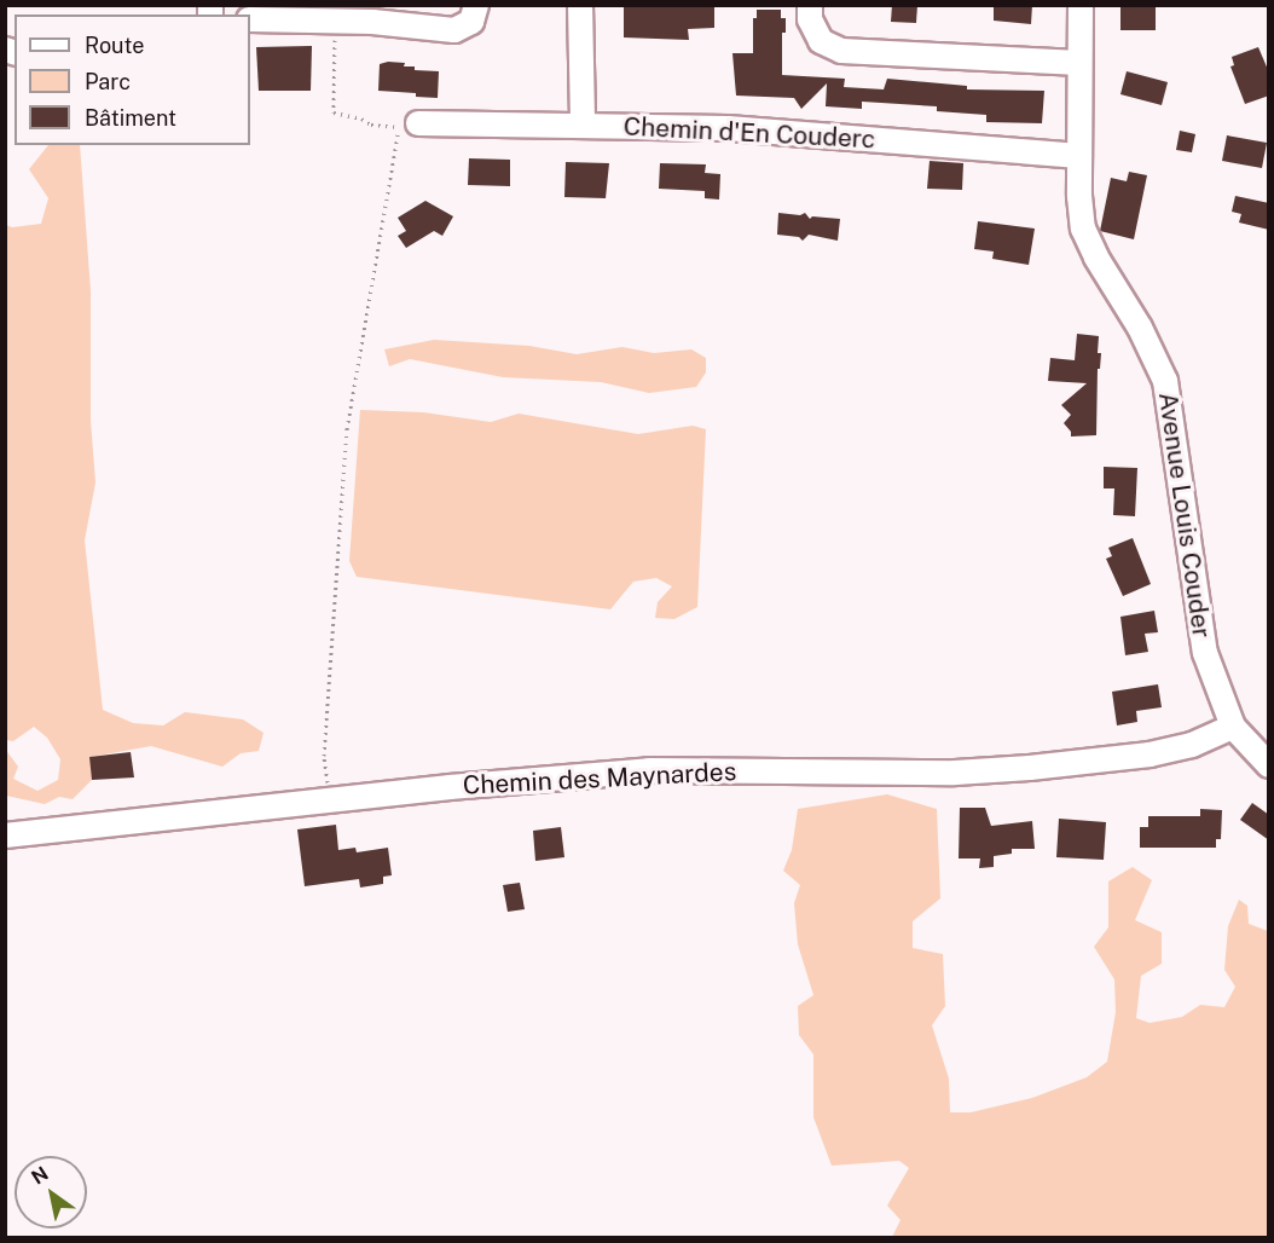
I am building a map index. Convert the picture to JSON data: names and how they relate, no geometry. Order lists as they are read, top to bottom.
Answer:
{
  "streets": {
    "street": ["Chemin d'En Couderc", "Avenue Louis Couder", "Chemin des Maynardes"]
  },
  "crossings": [
    ["Chemin d'En Couderc", "Avenue Louis Couder"],
    ["Avenue Louis Couder", "Chemin des Maynardes"]
  ],
  "legend": ["Route", "Parc", "Bâtiment"],
  "north": "top left"
}
